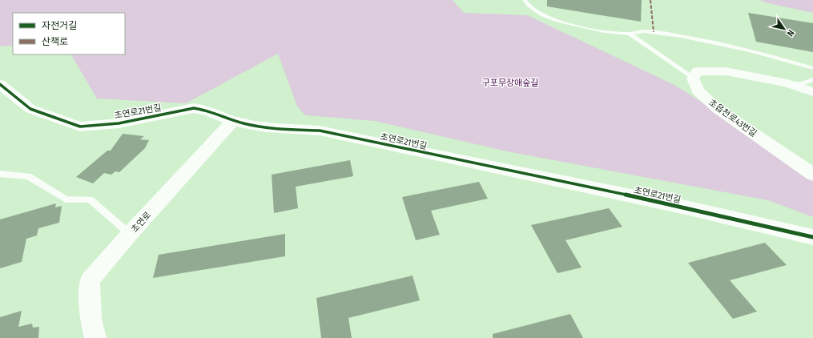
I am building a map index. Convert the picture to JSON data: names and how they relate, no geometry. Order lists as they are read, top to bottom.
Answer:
{
  "streets": {
    "street": ["초연로21번길", "초읍천로43번길", "초연로"]
  },
  "crossings": [
    ["초연로21번길", "초연로"]
  ],
  "parks": ["구포무장애숲길"],
  "legend": ["자전거길", "산책로"],
  "north": "bottom right"
}
